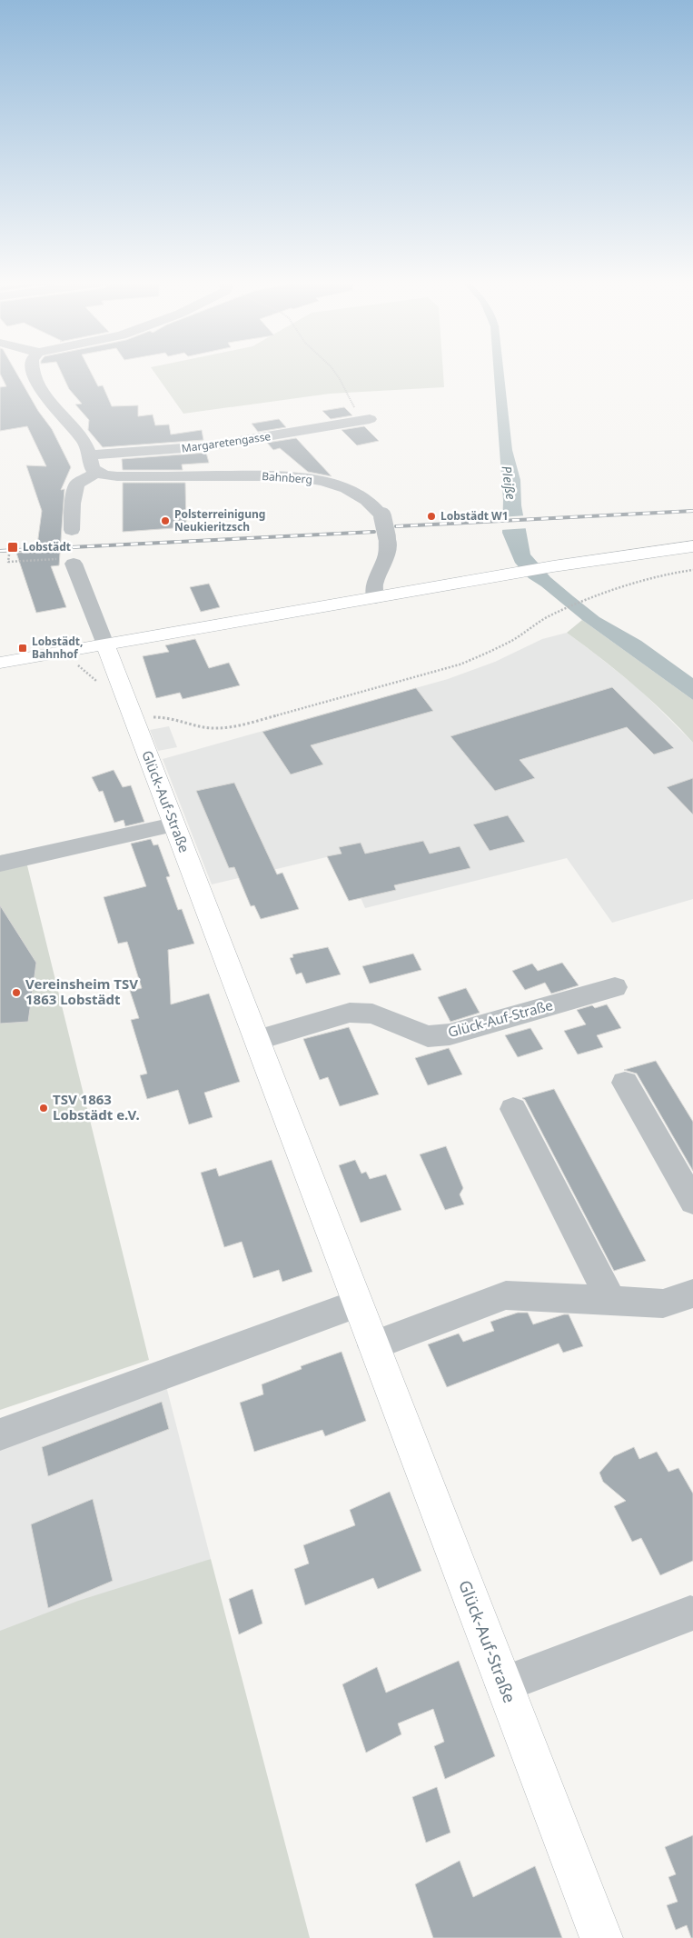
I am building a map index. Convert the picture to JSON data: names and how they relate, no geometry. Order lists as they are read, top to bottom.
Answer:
{
  "streets": {
    "main road": ["Glück-Auf-Straße"],
    "street": ["Margaretengasse", "Bahnberg"]
  },
  "water": ["Pleiße"],
  "places": {
    "other": [
      "Lobstädt W1",
      "Polsterreinigung Neukieritzsch",
      "Vereinsheim TSV 1863 Lobstädt",
      "TSV 1863 Lobstädt e.V."
    ],
    "transit": ["Lobstädt", "Lobstädt, Bahnhof"]
  }
}
